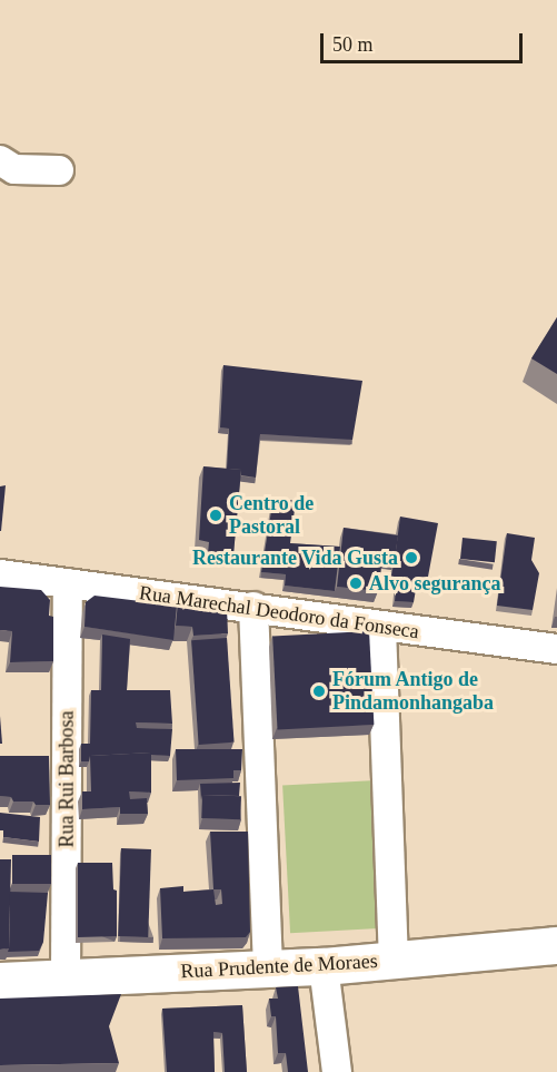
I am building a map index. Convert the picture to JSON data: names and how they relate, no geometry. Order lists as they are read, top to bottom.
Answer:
{
  "streets": {
    "main road": ["Rua Prudente de Moraes"],
    "street": ["Rua Marechal Deodoro da Fonseca", "Rua Rui Barbosa"]
  },
  "crossings": [
    ["Rua Marechal Deodoro da Fonseca", "Rua Rui Barbosa"],
    ["Rua Rui Barbosa", "Rua Prudente de Moraes"]
  ],
  "places": [
    "Centro de Pastoral",
    "Restaurante Vida Gusta",
    "Alvo segurança",
    "Fórum Antigo de Pindamonhangaba"
  ],
  "scale_bar": "50 m"
}
